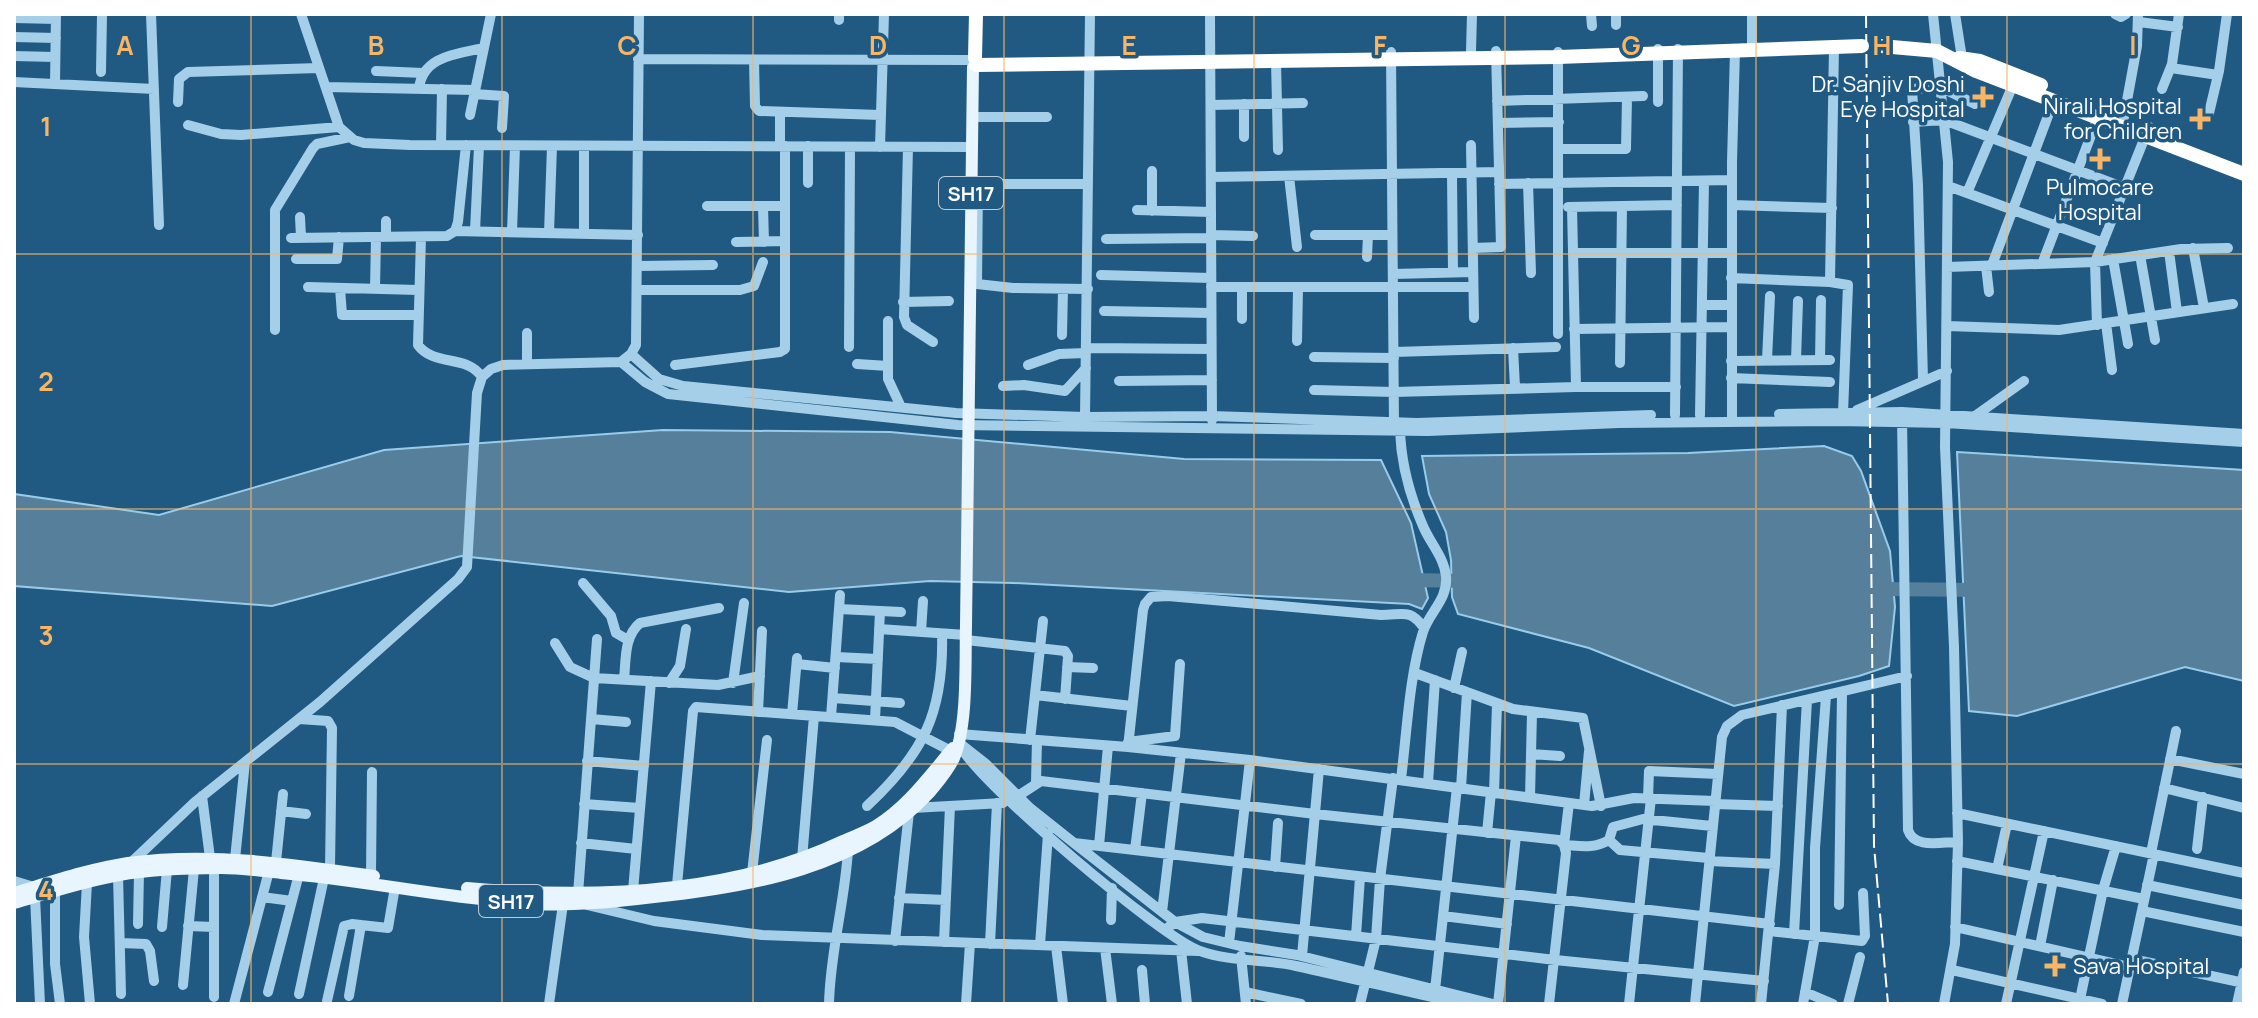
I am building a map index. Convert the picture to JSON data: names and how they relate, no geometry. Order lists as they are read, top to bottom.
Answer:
{
  "streets": {
    "main road": ["SH17"]
  },
  "places": {
    "health": [
      "Dr. Sanjiv Doshi Eye Hospital",
      "Nirali Hospital for Children",
      "Pulmocare Hospital",
      "Sava Hospital"
    ]
  },
  "grid": {
    "columns": [
      "A",
      "B",
      "C",
      "D",
      "E",
      "F",
      "G",
      "H",
      "I"
    ],
    "rows": [
      "1",
      "2",
      "3",
      "4"
    ]
  }
}
